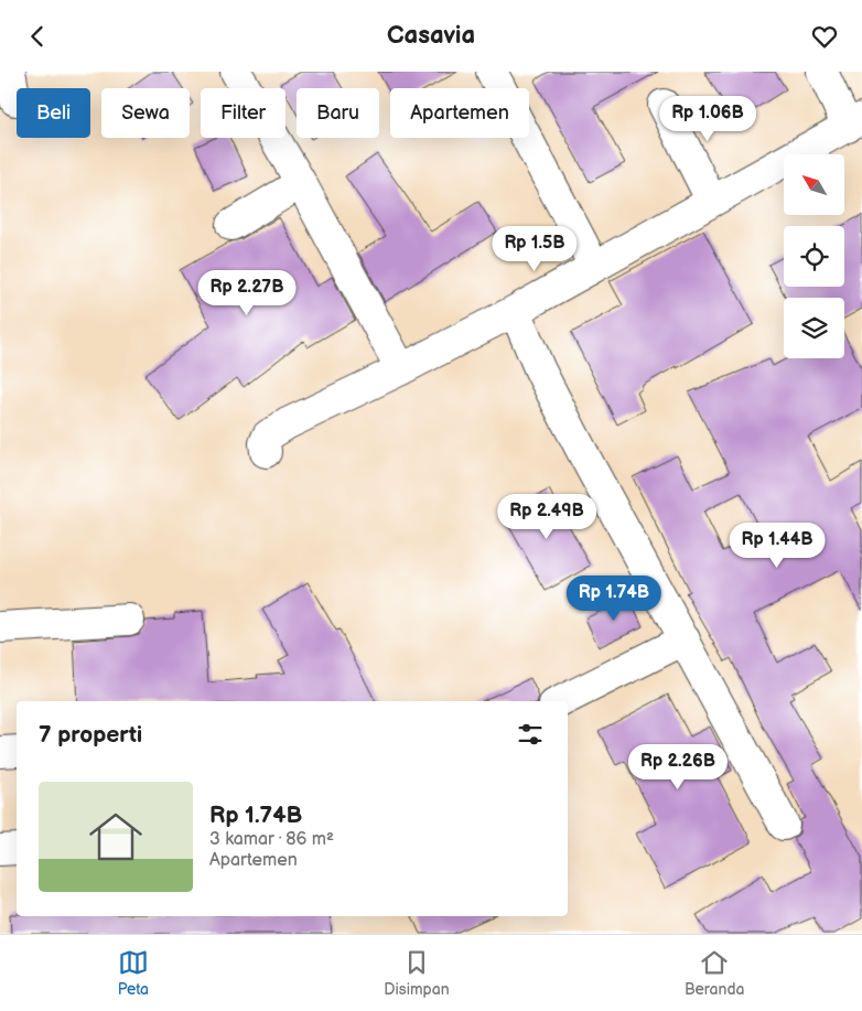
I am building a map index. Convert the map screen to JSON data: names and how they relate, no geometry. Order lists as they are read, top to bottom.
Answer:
{
  "north": "top left",
  "page": {
    "header": "Casavia",
    "chip": [
      "Beli",
      "Sewa",
      "Filter",
      "Baru",
      "Apartemen"
    ],
    "price": [
      "Rp 1.06B",
      "Rp 1.5B",
      "Rp 2.27B",
      "Rp 2.49B",
      "Rp 1.44B",
      "Rp 1.74B",
      "Rp 2.26B"
    ],
    "heading": "7 properti",
    "list": [
      {
        "name": "Rp 1.74B",
        "note": "3 kamar · 86 m² · Apartemen"
      }
    ],
    "tabs": ["Peta", "Disimpan", "Beranda"]
  }
}
